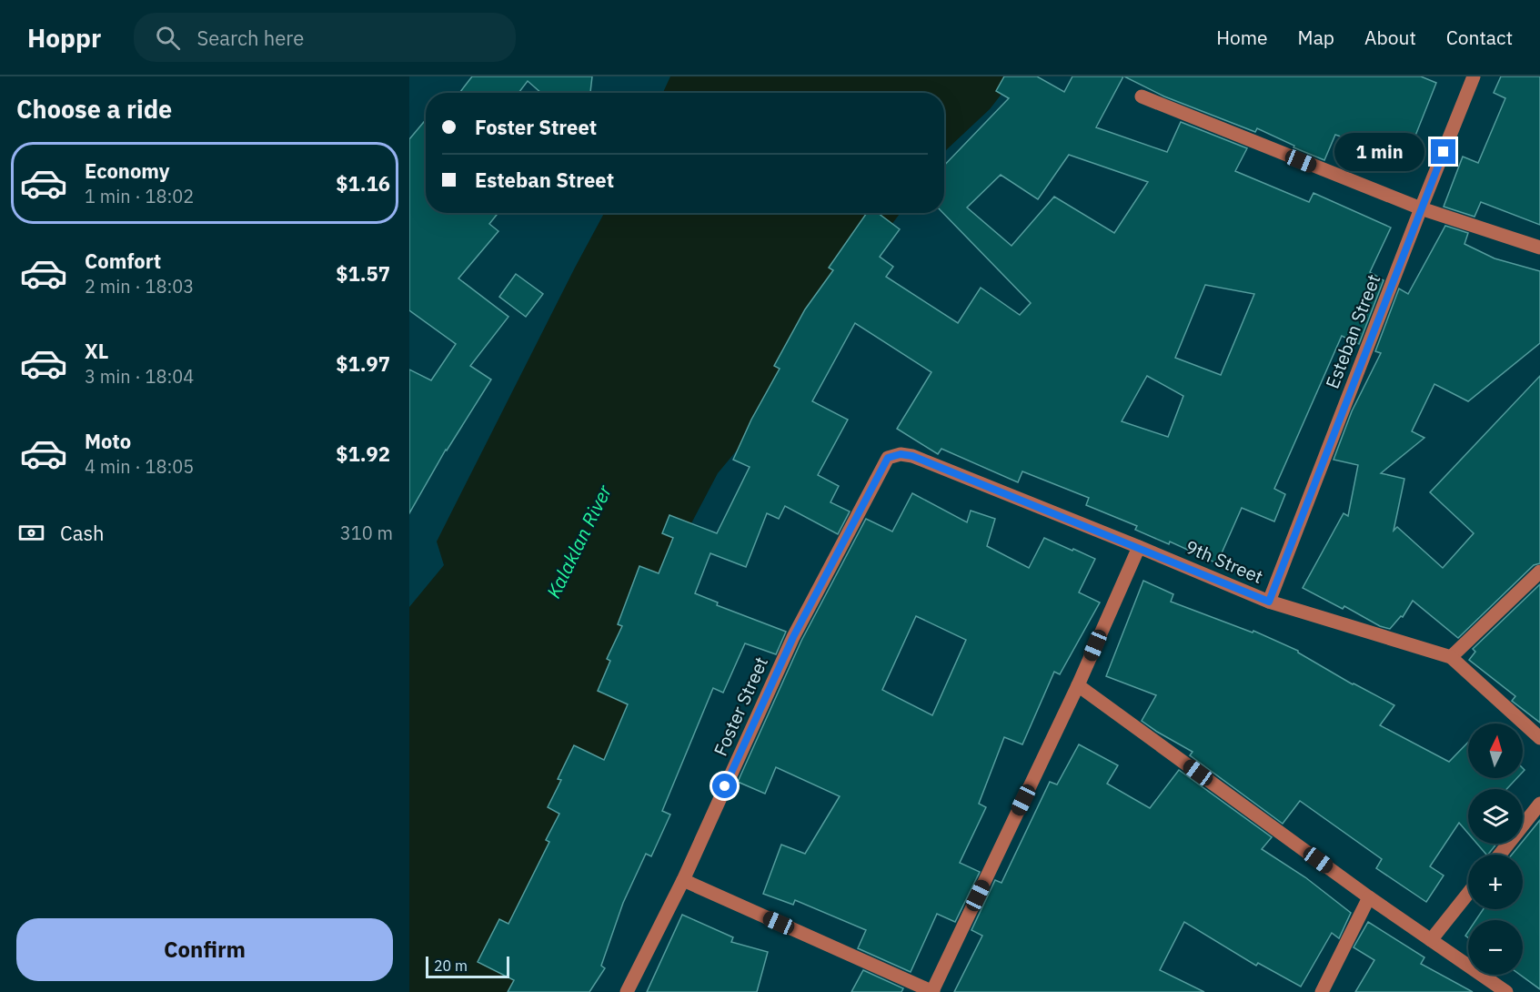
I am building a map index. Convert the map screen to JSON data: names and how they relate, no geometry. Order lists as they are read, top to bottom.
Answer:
{
  "streets": {
    "street": ["Esteban Street", "9th Street", "Foster Street"]
  },
  "crossings": [
    ["Esteban Street", "9th Street"],
    ["9th Street", "Foster Street"]
  ],
  "water": ["Kalaklan River"],
  "scale_bar": "20 m",
  "north": "top",
  "page": {
    "header": "Hoppr",
    "search": "Search here",
    "nav": [
      "Home",
      "Map",
      "About",
      "Contact"
    ],
    "heading": "Choose a ride",
    "banner": ["Foster Street", "Esteban Street"],
    "bubble": "1 min",
    "list": [
      {
        "name": "Economy",
        "note": "1 min · 18:02",
        "value": "$1.16"
      },
      {
        "name": "Comfort",
        "note": "2 min · 18:03",
        "value": "$1.57"
      },
      {
        "name": "XL",
        "note": "3 min · 18:04",
        "value": "$1.97"
      },
      {
        "name": "Moto",
        "note": "4 min · 18:05",
        "value": "$1.92"
      }
    ],
    "pay": ["Cash", "310 m"],
    "map_buttons": ["+", "−"],
    "buttons": "Confirm",
    "scale": "20 m"
  }
}
